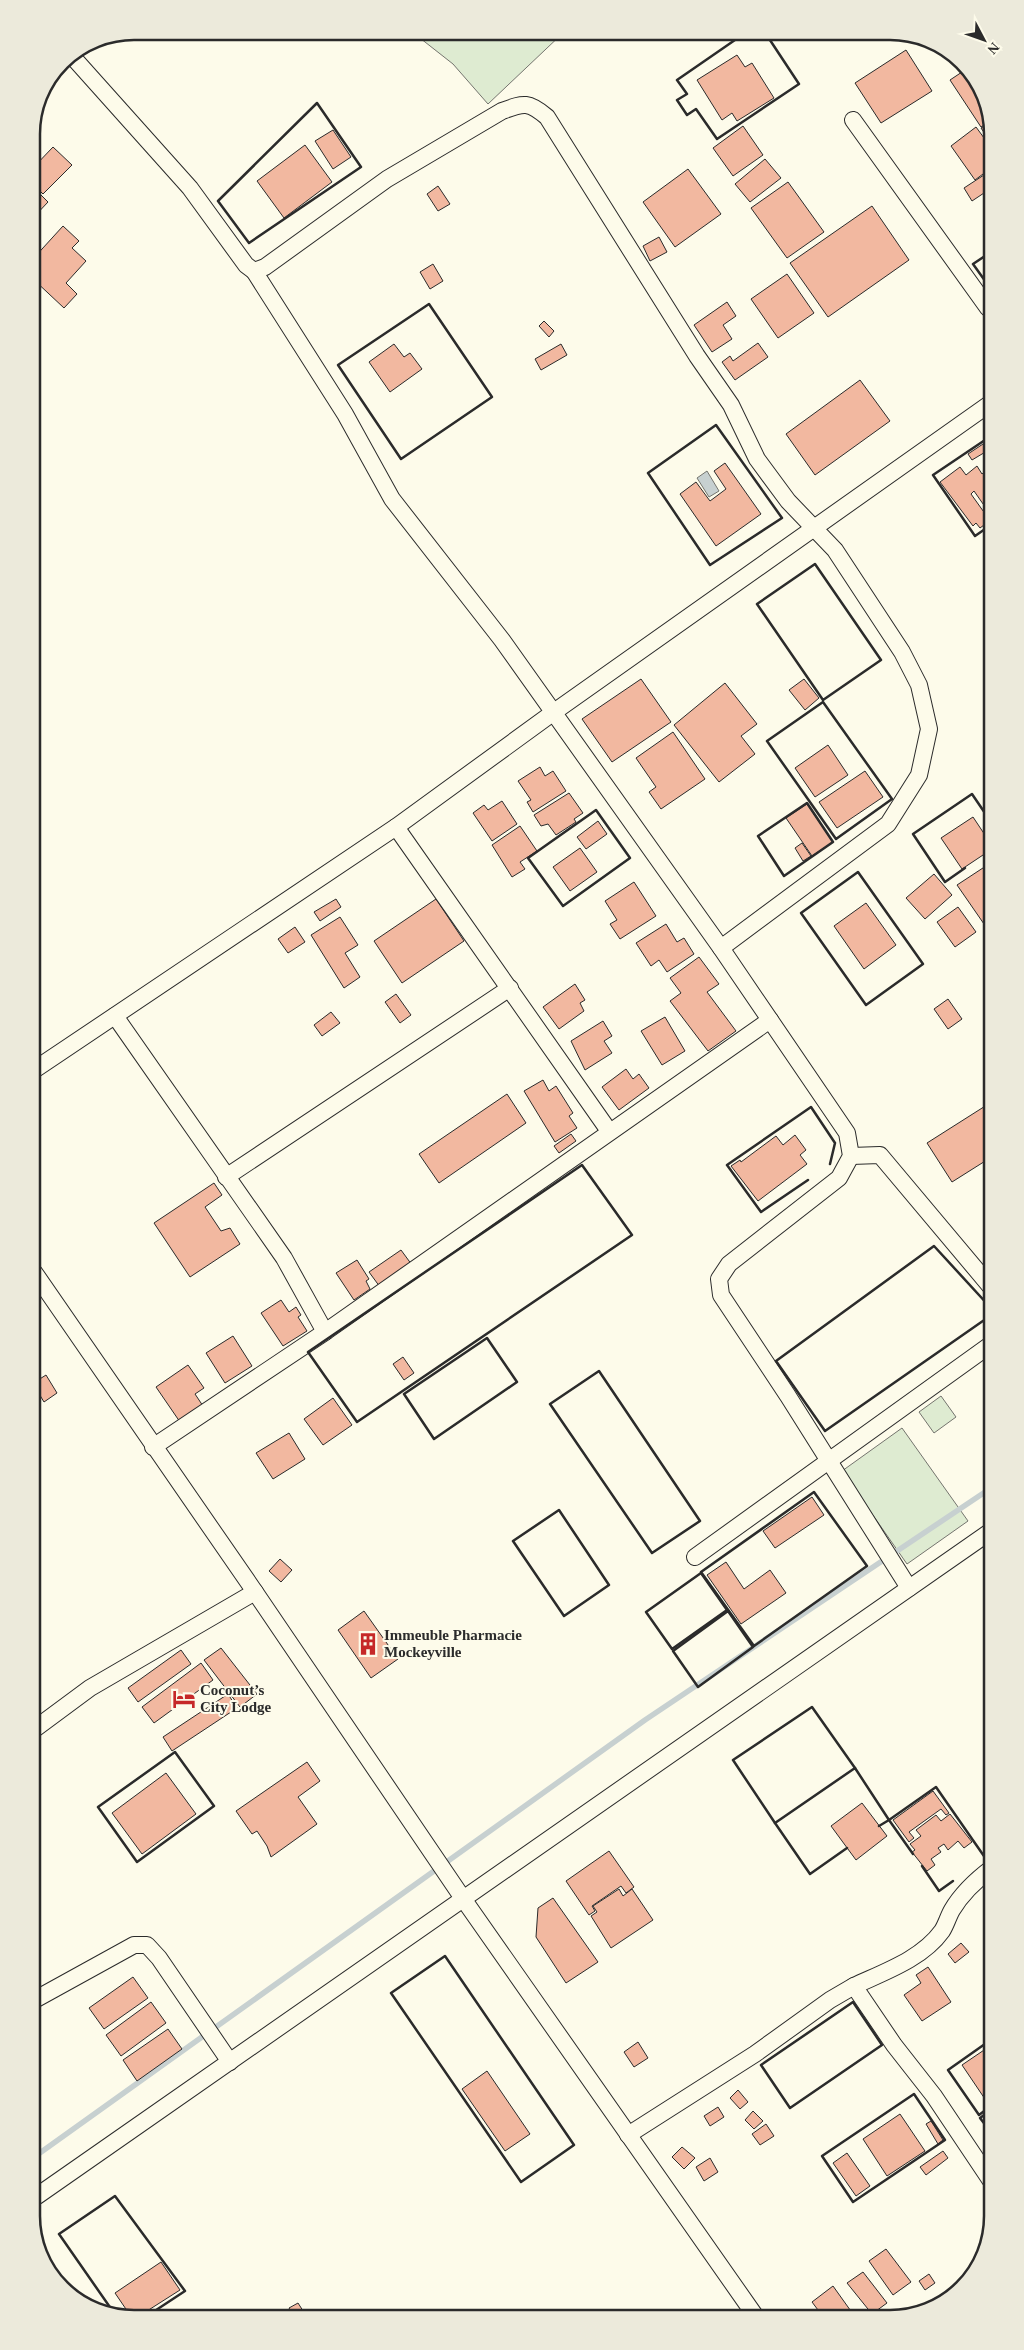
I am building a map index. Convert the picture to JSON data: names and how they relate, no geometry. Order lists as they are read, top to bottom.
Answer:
{
  "places": {
    "building": ["Immeuble Pharmacie Mockeyville"],
    "hotel": ["Coconut’s City Lodge"]
  },
  "north": "bottom right"
}
